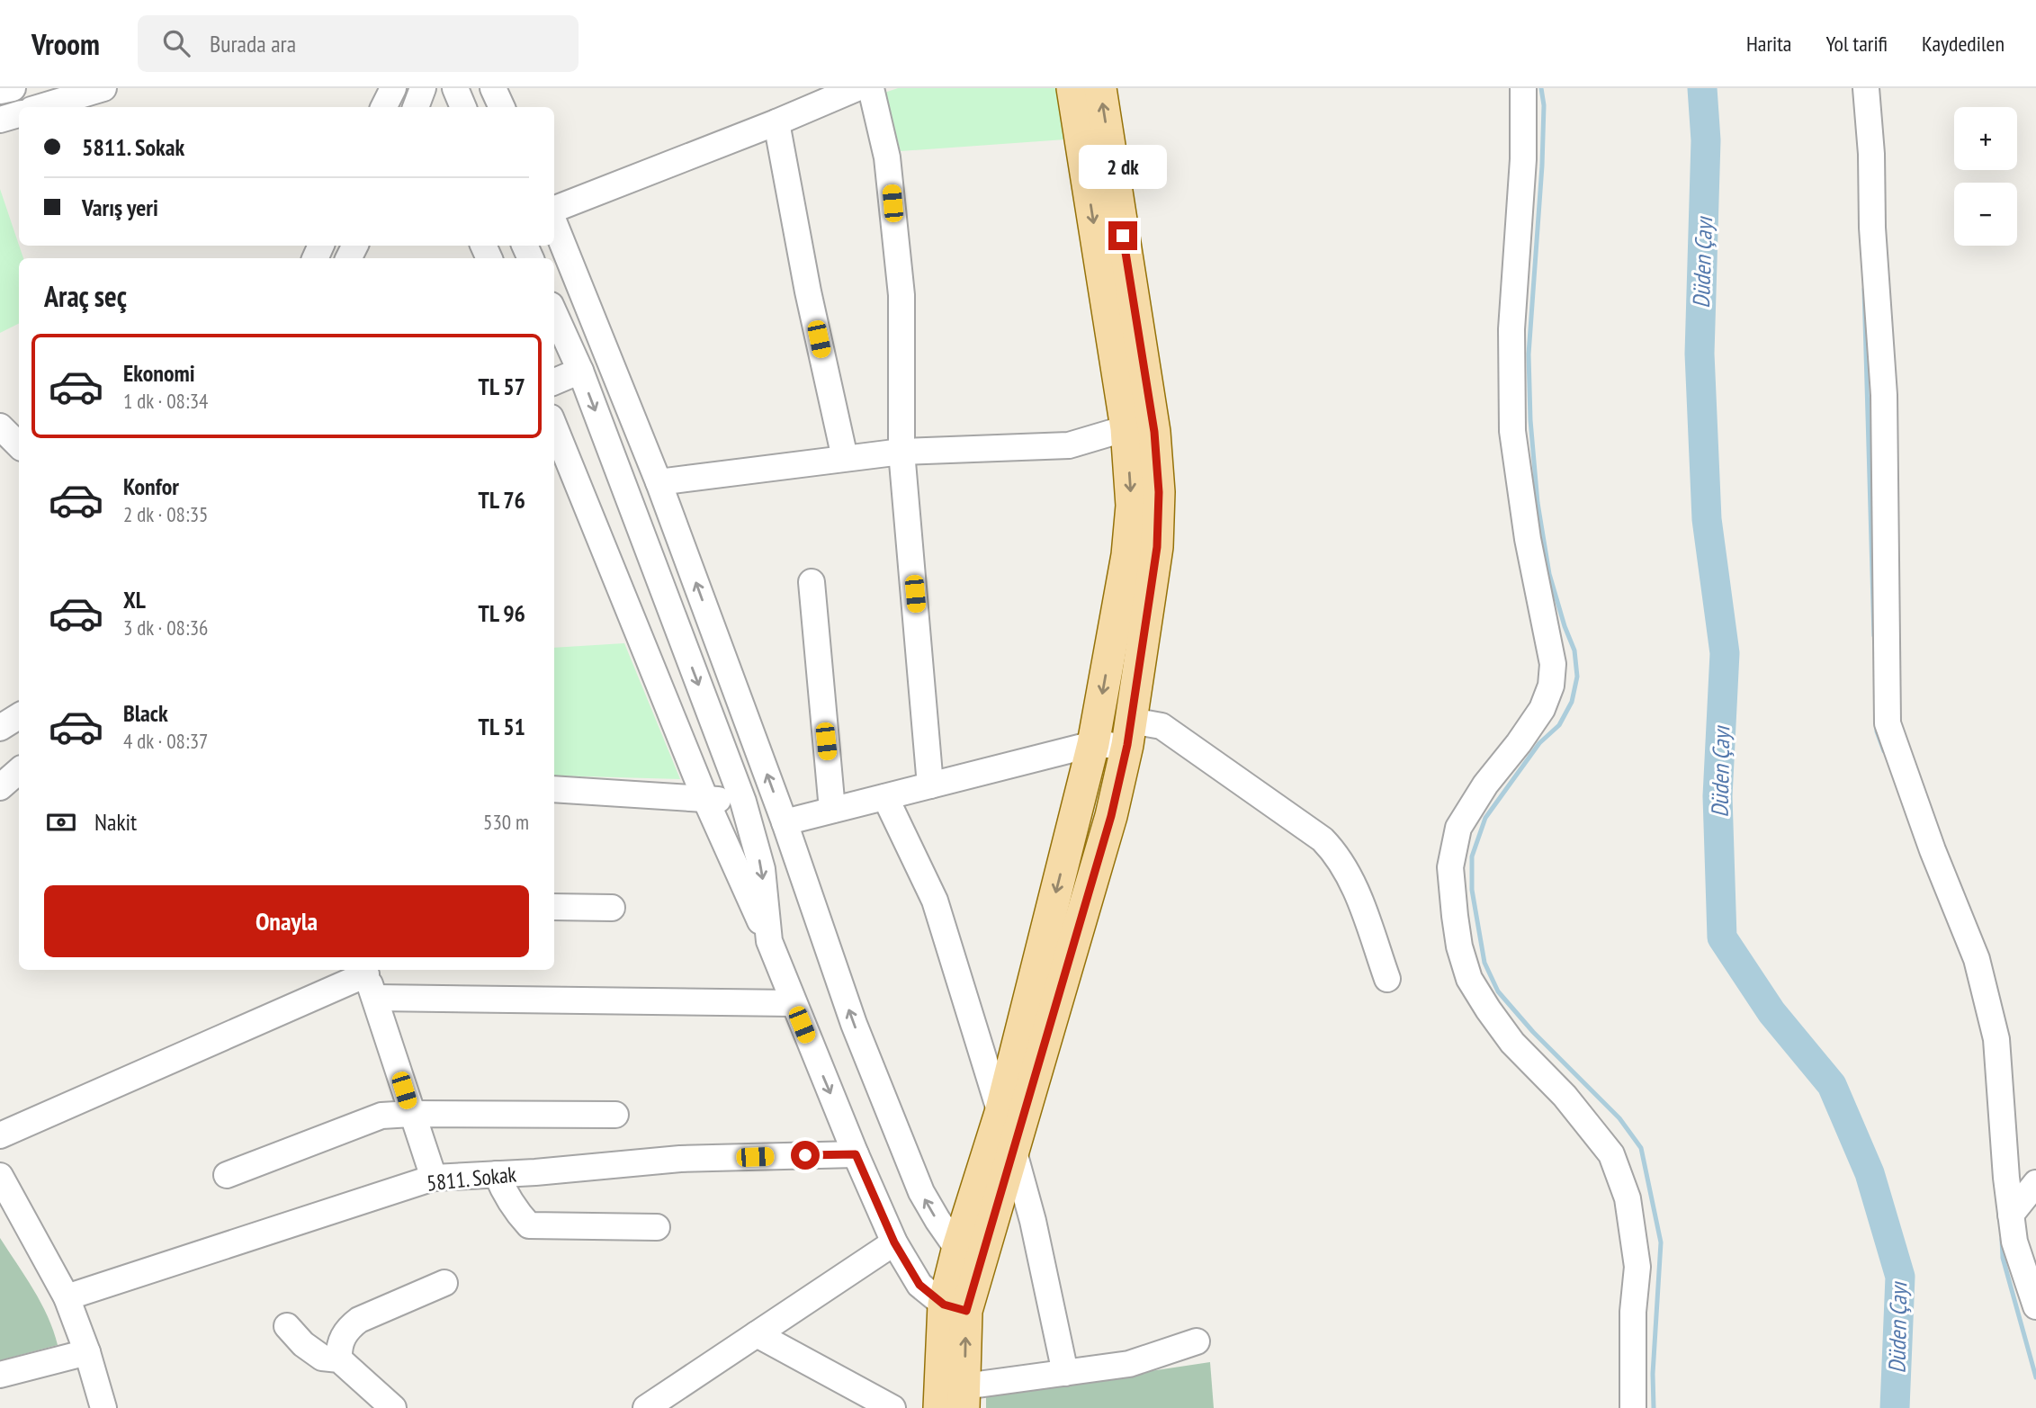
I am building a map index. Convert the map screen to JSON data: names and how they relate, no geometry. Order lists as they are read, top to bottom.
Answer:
{
  "streets": {
    "street": ["5811. Sokak"]
  },
  "water": ["Düden Çayı"],
  "page": {
    "header": "Vroom",
    "search": "Burada ara",
    "nav": ["Harita", "Yol tarifi", "Kaydedilen"],
    "map_buttons": ["+", "−"],
    "banner": ["5811. Sokak", "Varış yeri"],
    "bubble": "2 dk",
    "heading": "Araç seç",
    "list": [
      {
        "name": "Ekonomi",
        "note": "1 dk · 08:34",
        "value": "TL 57"
      },
      {
        "name": "Konfor",
        "note": "2 dk · 08:35",
        "value": "TL 76"
      },
      {
        "name": "XL",
        "note": "3 dk · 08:36",
        "value": "TL 96"
      },
      {
        "name": "Black",
        "note": "4 dk · 08:37",
        "value": "TL 51"
      }
    ],
    "pay": ["Nakit", "530 m"],
    "buttons": "Onayla"
  }
}
